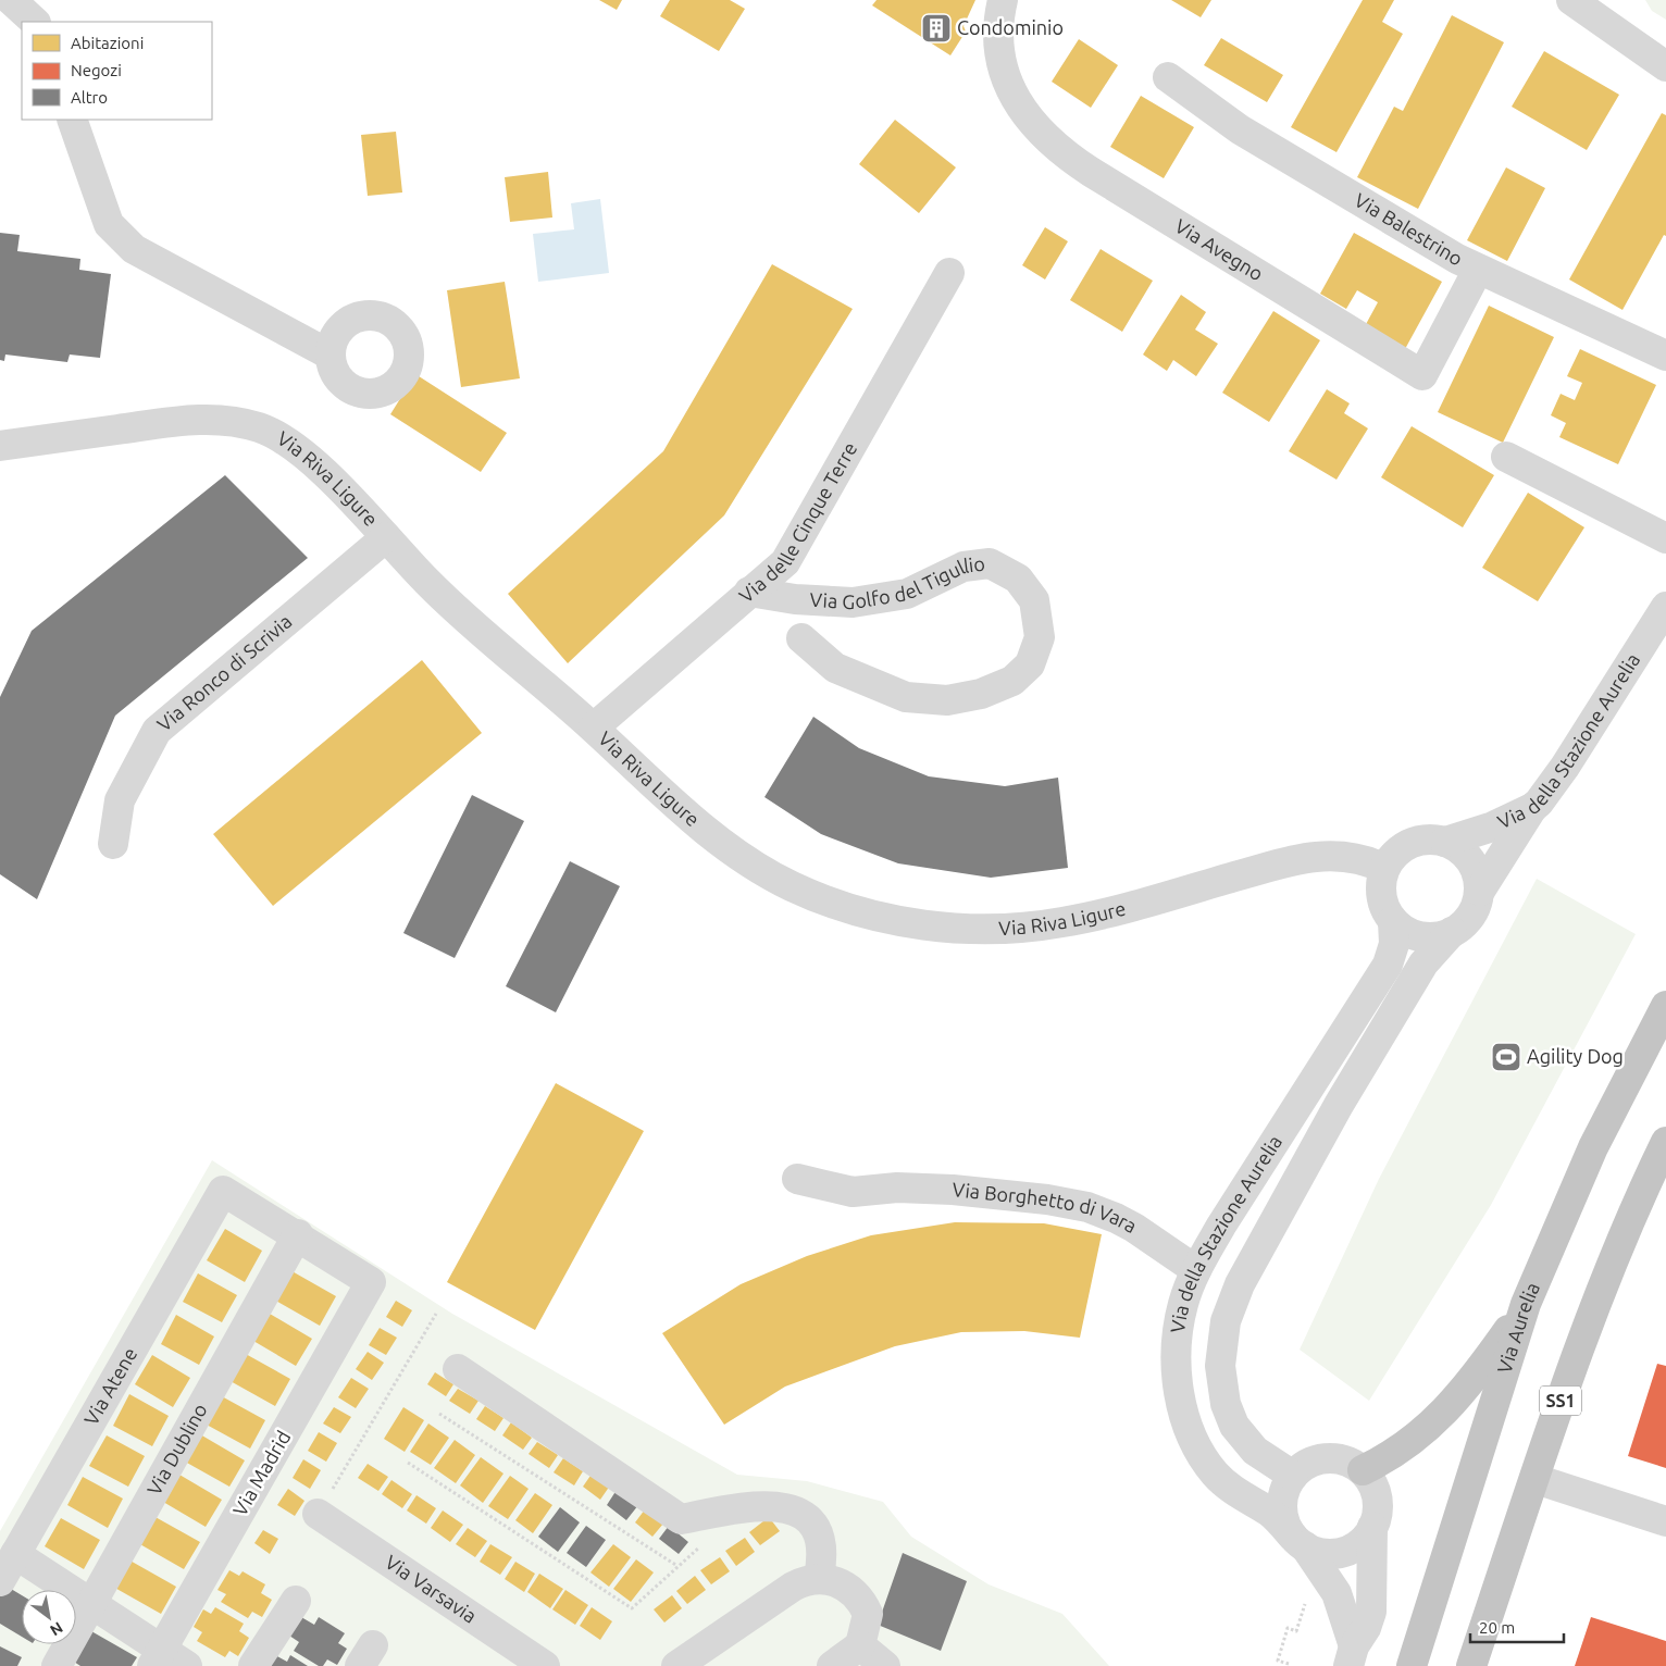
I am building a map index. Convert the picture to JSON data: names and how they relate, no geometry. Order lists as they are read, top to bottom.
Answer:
{
  "streets": {
    "highway": ["Via Aurelia", "SS1"],
    "street": [
      "Via Balestrino",
      "Via Avegno",
      "Via Riva Ligure",
      "Via delle Cinque Terre",
      "Via Golfo del Tigullio",
      "Via Ronco di Scrivia",
      "Via della Stazione Aurelia",
      "Via Borghetto di Vara",
      "Via Atene",
      "Via Dublino",
      "Via Madrid",
      "Via Varsavia"
    ]
  },
  "crossings": [
    ["Via Balestrino", "Via Avegno"],
    ["Via Riva Ligure", "Via delle Cinque Terre"],
    ["Via Riva Ligure", "Via Ronco di Scrivia"],
    ["Via Riva Ligure", "Via della Stazione Aurelia"],
    ["Via delle Cinque Terre", "Via Golfo del Tigullio"],
    ["Via della Stazione Aurelia", "Via Borghetto di Vara"],
    ["Via Atene", "Via Dublino"],
    ["Via Atene", "Via Madrid"],
    ["Via Dublino", "Via Madrid"]
  ],
  "places": {
    "building": ["Condominio"],
    "sports": ["Agility Dog"]
  },
  "legend": ["Abitazioni", "Negozi", "Altro"],
  "scale_bar": "20 m",
  "north": "bottom right"
}
